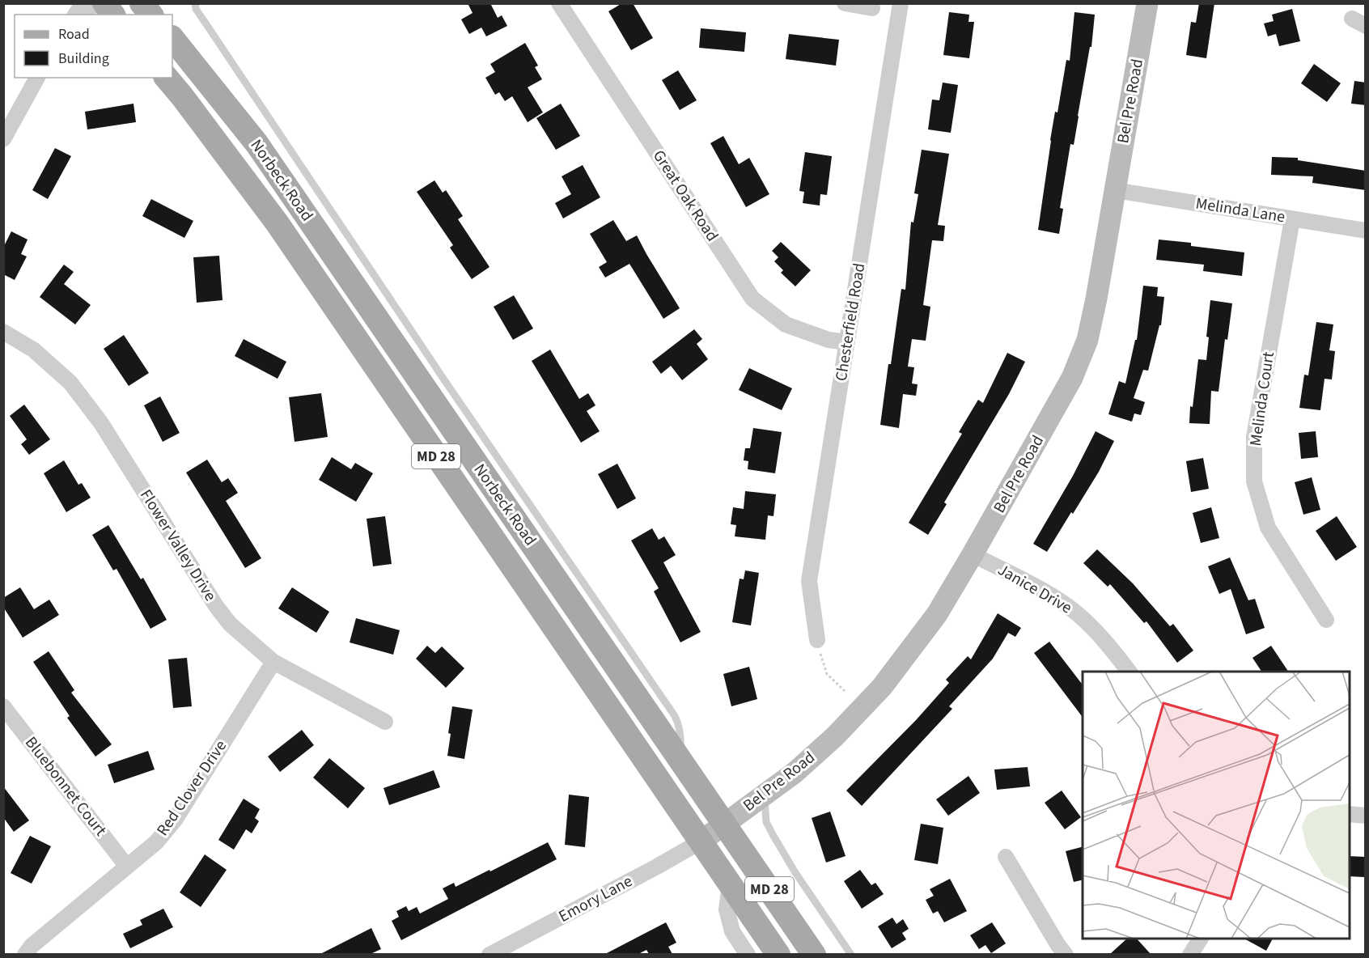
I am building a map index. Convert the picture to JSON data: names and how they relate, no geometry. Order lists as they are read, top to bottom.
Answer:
{
  "streets": {
    "main road": ["Bel Pre Road", "Norbeck Road", "MD 28"],
    "street": [
      "Great Oak Road",
      "Melinda Lane",
      "Chesterfield Road",
      "Melinda Court",
      "Flower Valley Drive",
      "Janice Drive",
      "Bluebonnet Court",
      "Red Clover Drive",
      "Emory Lane"
    ]
  },
  "crossings": [
    ["Bel Pre Road", "Norbeck Road"],
    ["Bel Pre Road", "Melinda Lane"],
    ["Bel Pre Road", "Janice Drive"],
    ["Bel Pre Road", "Emory Lane"],
    ["Norbeck Road", "Emory Lane"],
    ["Great Oak Road", "Chesterfield Road"],
    ["Melinda Lane", "Melinda Court"],
    ["Flower Valley Drive", "Red Clover Drive"],
    ["Bluebonnet Court", "Red Clover Drive"]
  ],
  "legend": ["Road", "Building"]
}
